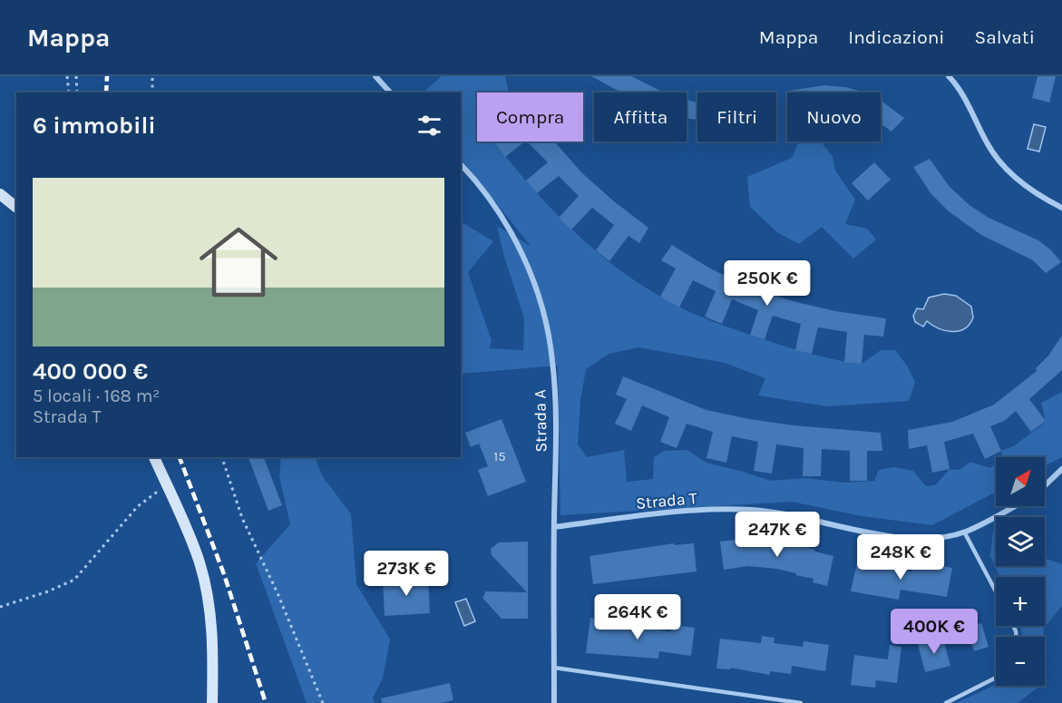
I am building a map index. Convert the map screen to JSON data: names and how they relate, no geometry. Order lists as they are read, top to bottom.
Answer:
{
  "streets": {
    "street": ["Strada A", "Strada T"]
  },
  "crossings": [
    ["Strada A", "Strada T"]
  ],
  "house_numbers": ["15"],
  "north": "top right",
  "page": {
    "header": "Mappa",
    "nav": ["Mappa", "Indicazioni", "Salvati"],
    "chip": [
      "Compra",
      "Affitta",
      "Filtri",
      "Nuovo"
    ],
    "heading": "6 immobili",
    "list": [
      {
        "name": "400 000 €",
        "note": "5 locali · 168 m² · Strada T"
      }
    ],
    "price": [
      "250K €",
      "247K €",
      "248K €",
      "273K €",
      "264K €",
      "400K €"
    ],
    "map_buttons": ["+", "−"]
  }
}
